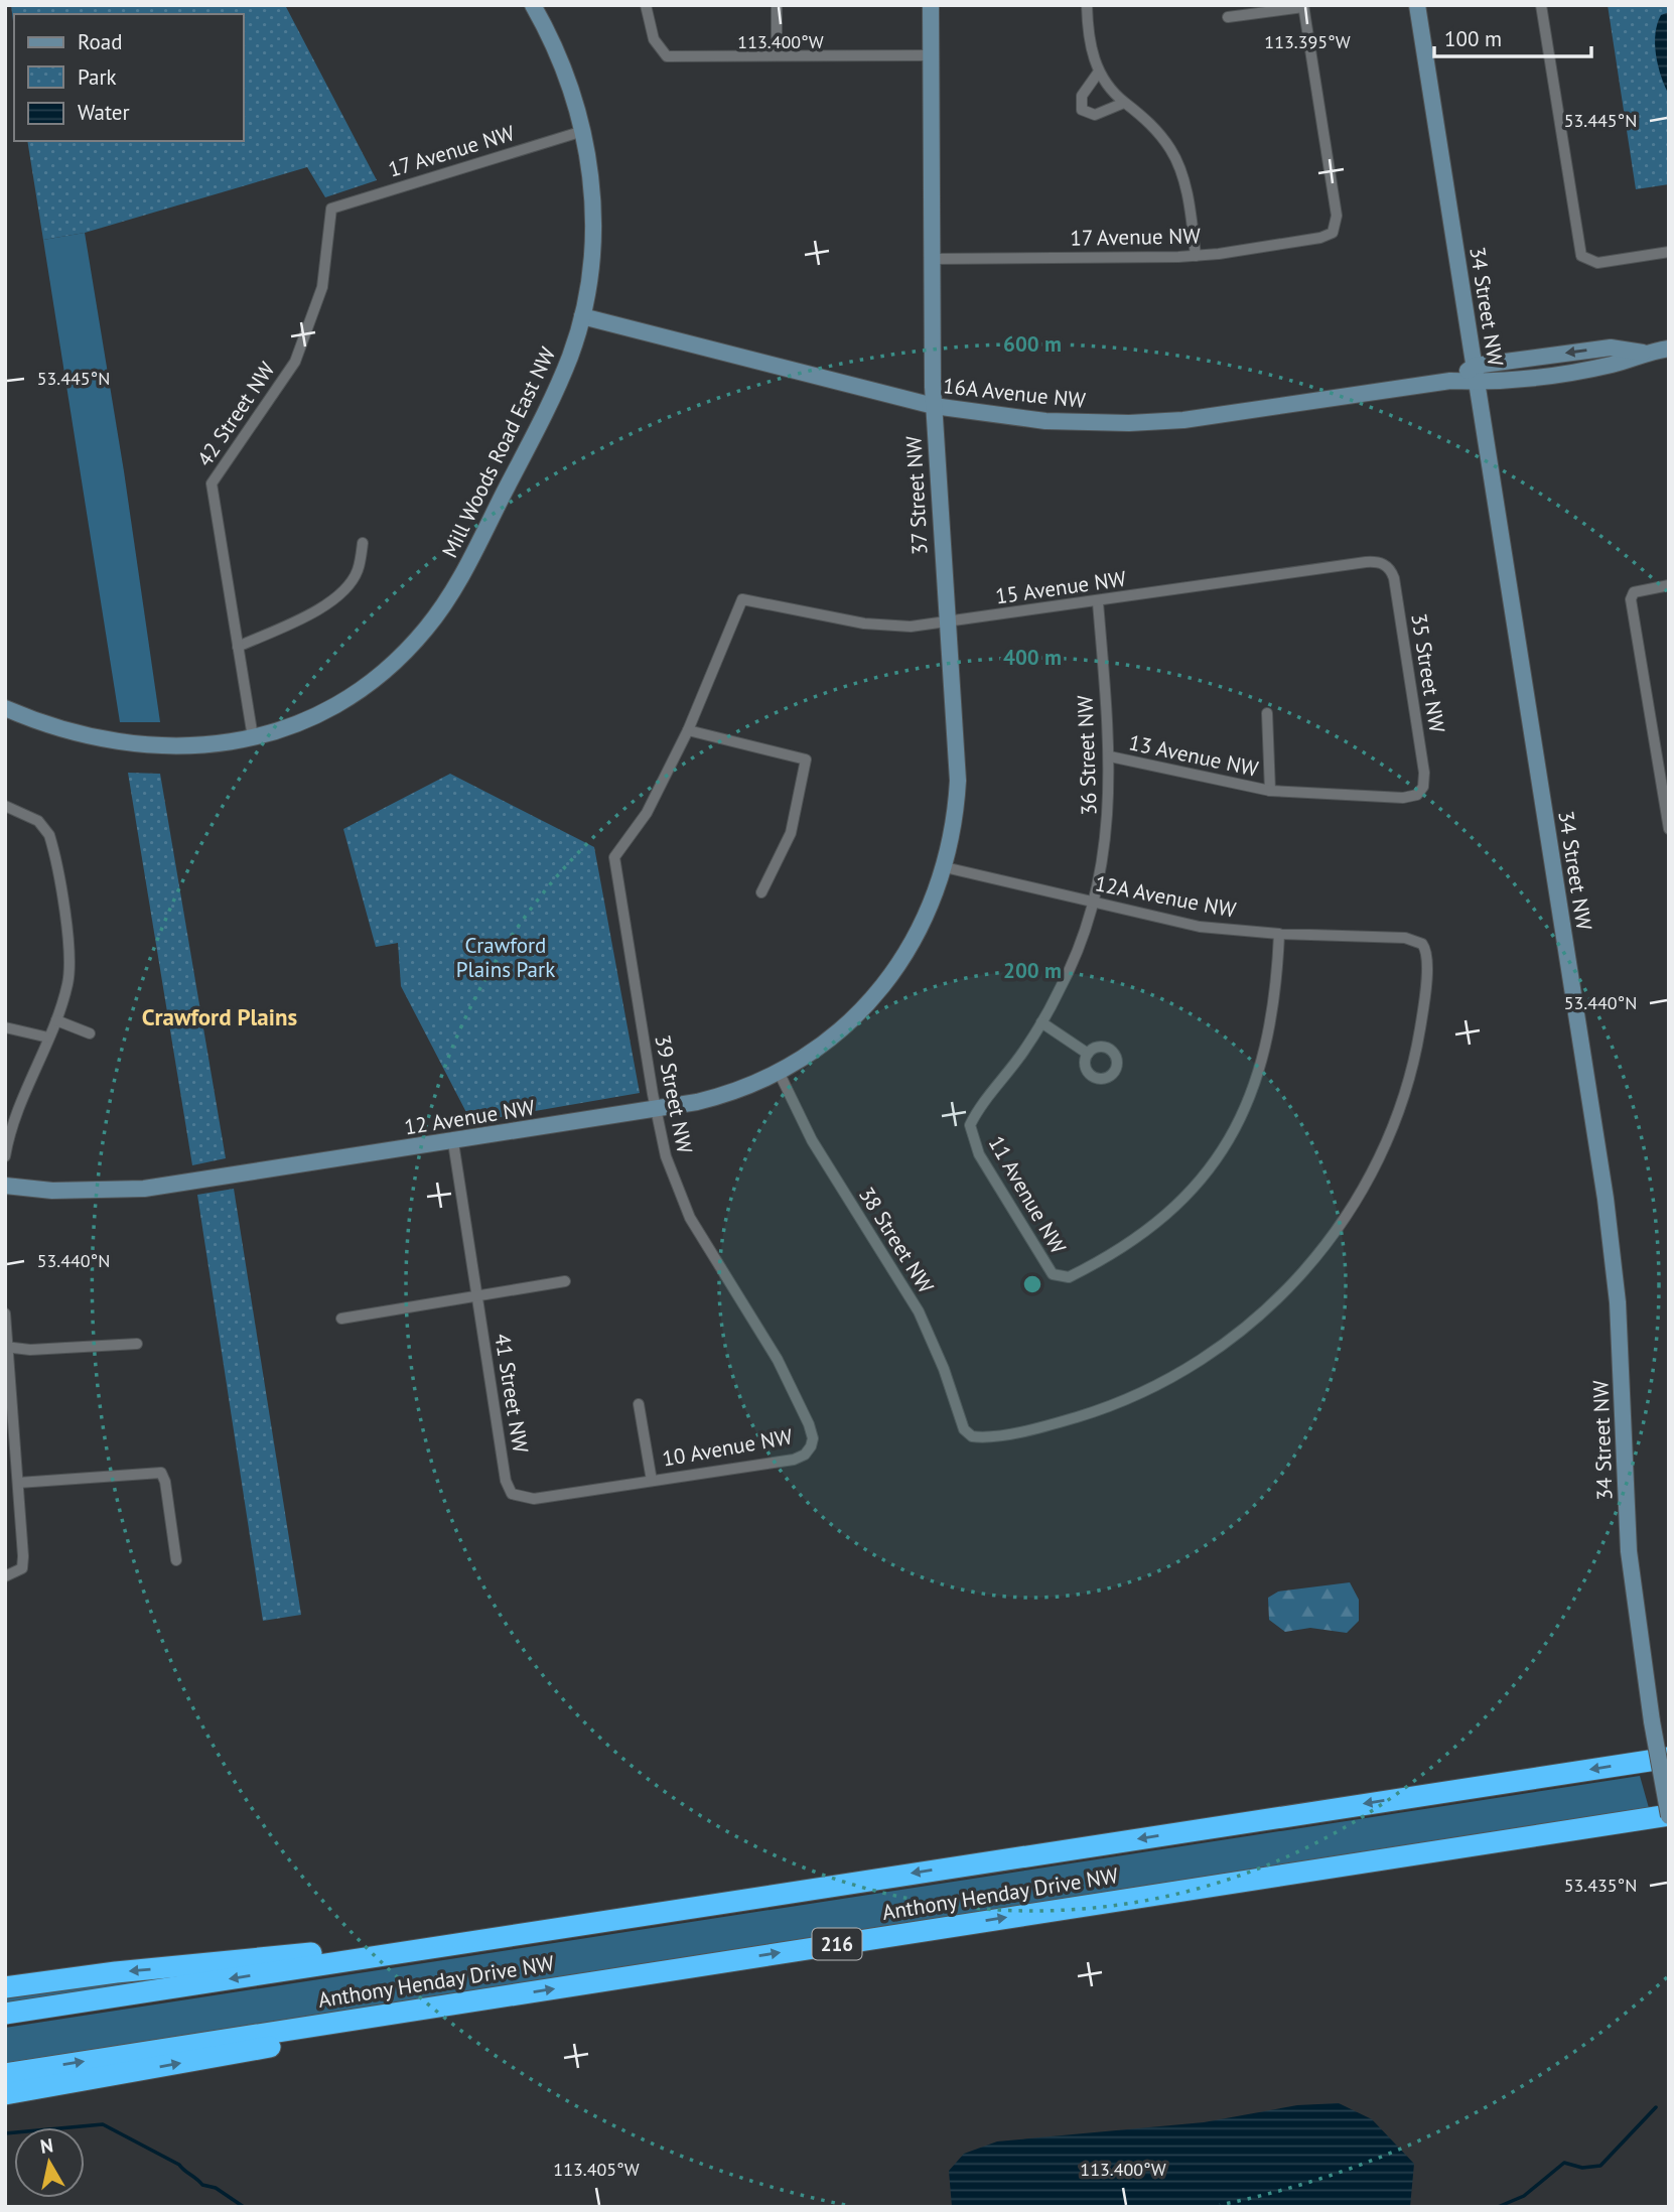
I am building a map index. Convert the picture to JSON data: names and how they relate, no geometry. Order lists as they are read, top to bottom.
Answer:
{
  "streets": {
    "highway": ["Anthony Henday Drive NW", "216"],
    "street": [
      "17 Avenue NW",
      "34 Street NW",
      "16A Avenue NW",
      "42 Street NW",
      "Mill Woods Road East NW",
      "37 Street NW",
      "15 Avenue NW",
      "35 Street NW",
      "36 Street NW",
      "13 Avenue NW",
      "12A Avenue NW",
      "39 Street NW",
      "12 Avenue NW",
      "11 Avenue NW",
      "38 Street NW",
      "41 Street NW",
      "10 Avenue NW"
    ]
  },
  "crossings": [
    ["17 Avenue NW", "42 Street NW"],
    ["17 Avenue NW", "Mill Woods Road East NW"],
    ["17 Avenue NW", "37 Street NW"],
    ["34 Street NW", "16A Avenue NW"],
    ["34 Street NW", "Anthony Henday Drive NW"],
    ["16A Avenue NW", "Mill Woods Road East NW"],
    ["16A Avenue NW", "37 Street NW"],
    ["42 Street NW", "Mill Woods Road East NW"],
    ["37 Street NW", "15 Avenue NW"],
    ["37 Street NW", "12A Avenue NW"],
    ["37 Street NW", "12 Avenue NW"],
    ["15 Avenue NW", "35 Street NW"],
    ["15 Avenue NW", "36 Street NW"],
    ["15 Avenue NW", "39 Street NW"],
    ["35 Street NW", "13 Avenue NW"],
    ["36 Street NW", "13 Avenue NW"],
    ["36 Street NW", "12A Avenue NW"],
    ["36 Street NW", "11 Avenue NW"],
    ["12A Avenue NW", "11 Avenue NW"],
    ["12A Avenue NW", "38 Street NW"],
    ["39 Street NW", "12 Avenue NW"],
    ["39 Street NW", "10 Avenue NW"],
    ["12 Avenue NW", "38 Street NW"],
    ["12 Avenue NW", "41 Street NW"],
    ["41 Street NW", "10 Avenue NW"]
  ],
  "districts": ["Crawford Plains"],
  "parks": ["Crawford Plains Park"],
  "legend": ["Road", "Park", "Water"],
  "scale_bar": "100 m",
  "north": "top",
  "coordinates": [
    "113.395°W",
    "113.400°W",
    "53.445°N",
    "53.440°N",
    "53.435°N",
    "113.405°W"
  ],
  "rings": ["600 m", "400 m", "200 m"]
}
